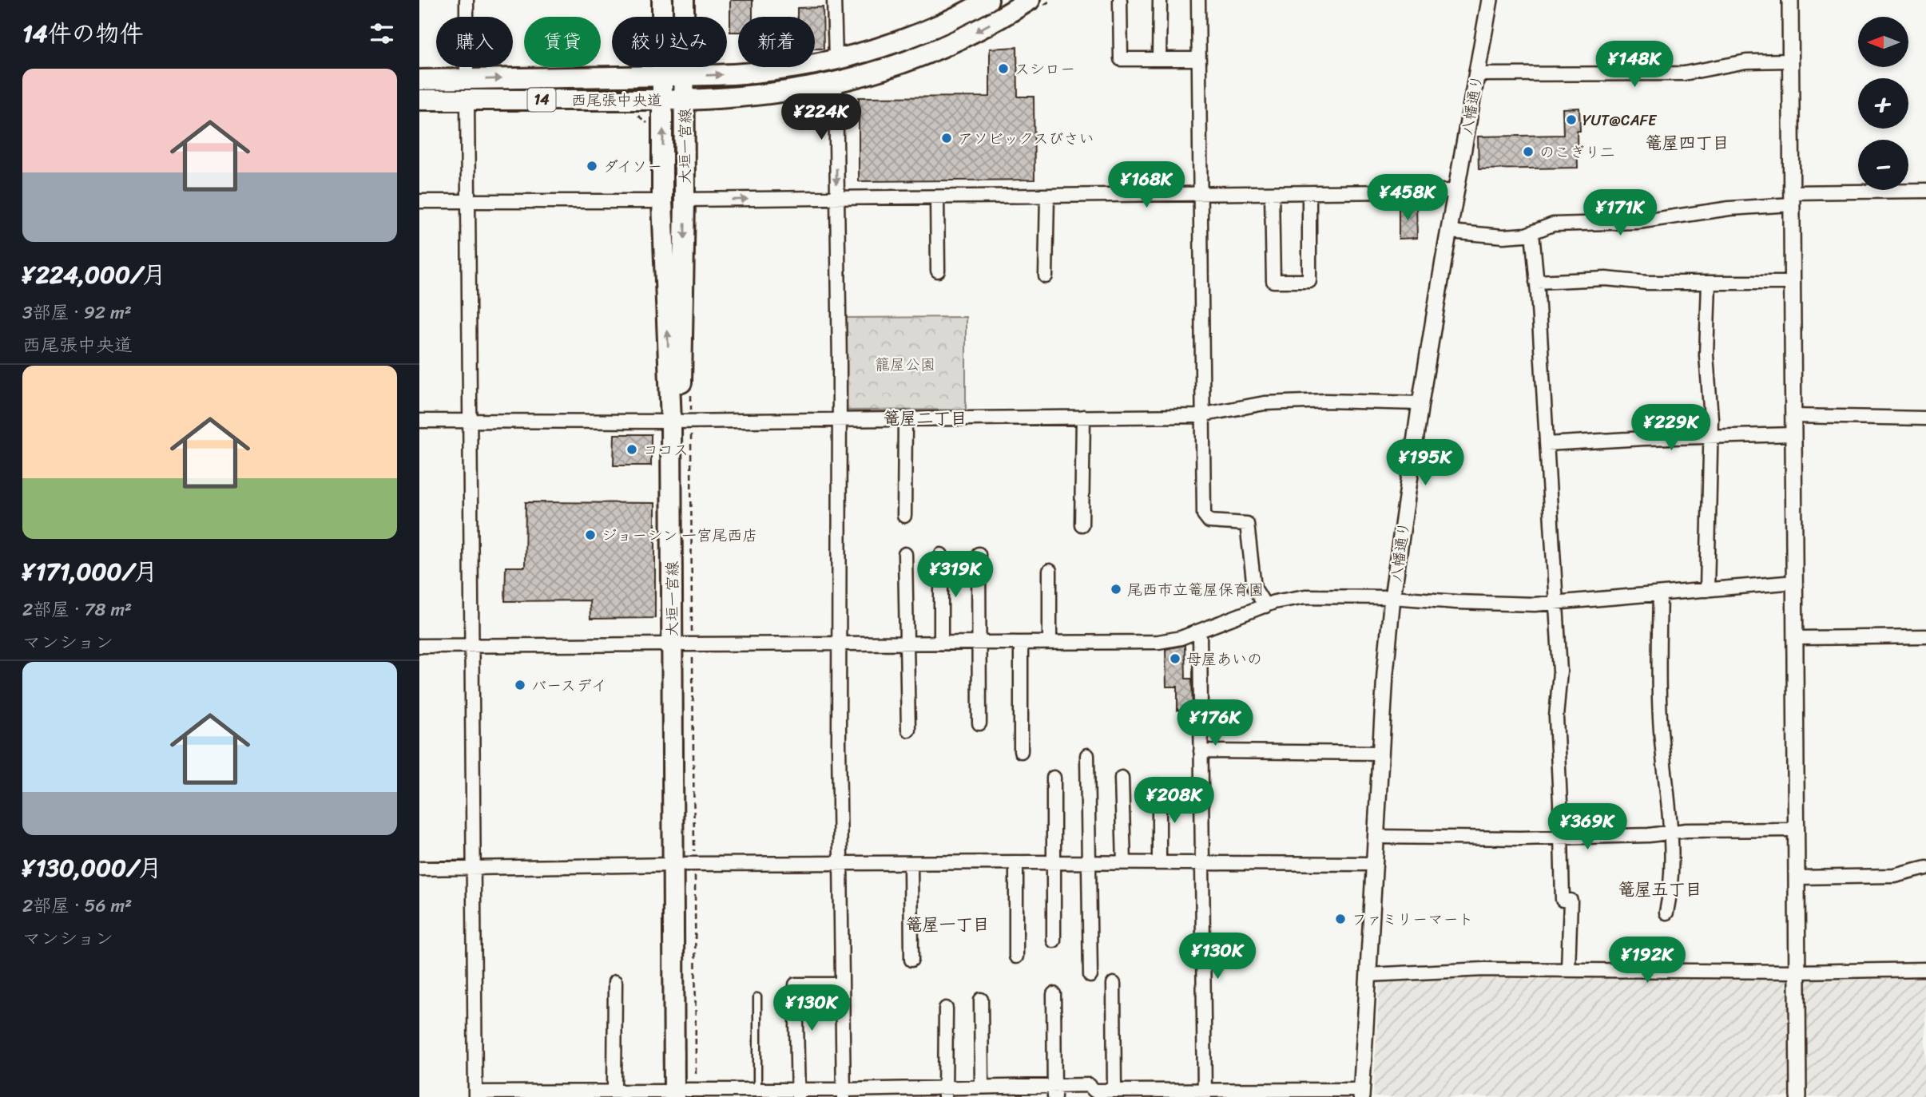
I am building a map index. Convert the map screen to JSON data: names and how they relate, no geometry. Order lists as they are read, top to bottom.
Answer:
{
  "streets": {
    "main road": ["14", "西尾張中央道", "大垣一宮線"],
    "street": ["八幡通り"]
  },
  "crossings": [
    ["西尾張中央道", "大垣一宮線"]
  ],
  "districts": [
    "篭屋四丁目",
    "篭屋二丁目",
    "篭屋五丁目",
    "篭屋一丁目"
  ],
  "parks": ["籠屋公園"],
  "places": [
    "スシロー",
    "YUT@CAFE",
    "アソビックスびさい",
    "のこぎり二",
    "ダイソー",
    "ココス",
    "ジョーシン 一宮尾西店",
    "尾西市立篭屋保育園",
    "母屋あいの",
    "バースデイ",
    "ファミリーマート"
  ],
  "north": "left",
  "page": {
    "heading": "14件の物件",
    "map_buttons": ["+", "−"],
    "chip": [
      "購入",
      "賃貸",
      "絞り込み",
      "新着"
    ],
    "price": [
      "¥148K",
      "¥224K",
      "¥168K",
      "¥458K",
      "¥171K",
      "¥229K",
      "¥195K",
      "¥319K",
      "¥176K",
      "¥208K",
      "¥369K",
      "¥130K",
      "¥192K",
      "¥130K"
    ],
    "list": [
      {
        "name": "¥224,000/月",
        "note": "3部屋 · 92 m² · 西尾張中央道"
      },
      {
        "name": "¥171,000/月",
        "note": "2部屋 · 78 m² · マンション"
      },
      {
        "name": "¥130,000/月",
        "note": "2部屋 · 56 m² · マンション"
      }
    ]
  }
}
